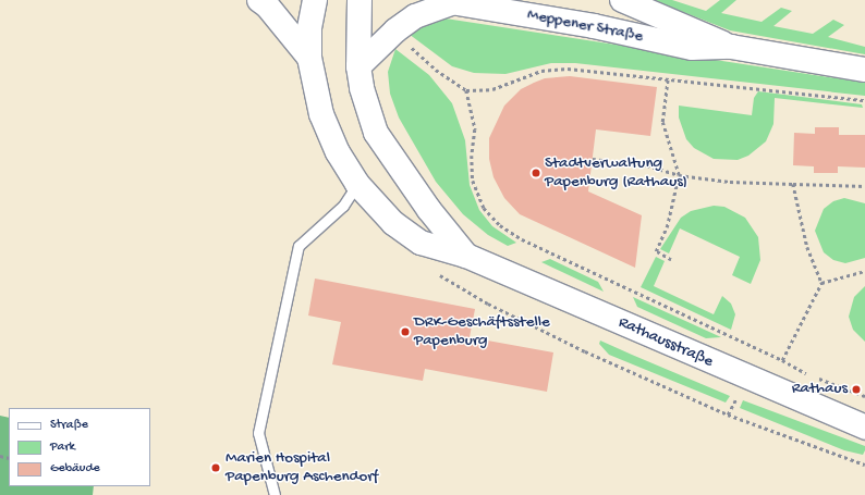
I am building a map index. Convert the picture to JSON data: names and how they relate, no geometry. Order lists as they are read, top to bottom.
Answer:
{
  "streets": {
    "street": ["Meppener Straße", "Rathausstraße"]
  },
  "places": [
    "Stadtverwaltung Papenburg (Rathaus)",
    "DRK-Geschäftsstelle Papenburg",
    "Rathaus",
    "Marien Hospital Papenburg Aschendorf"
  ],
  "legend": ["Straße", "Park", "Gebäude"]
}
